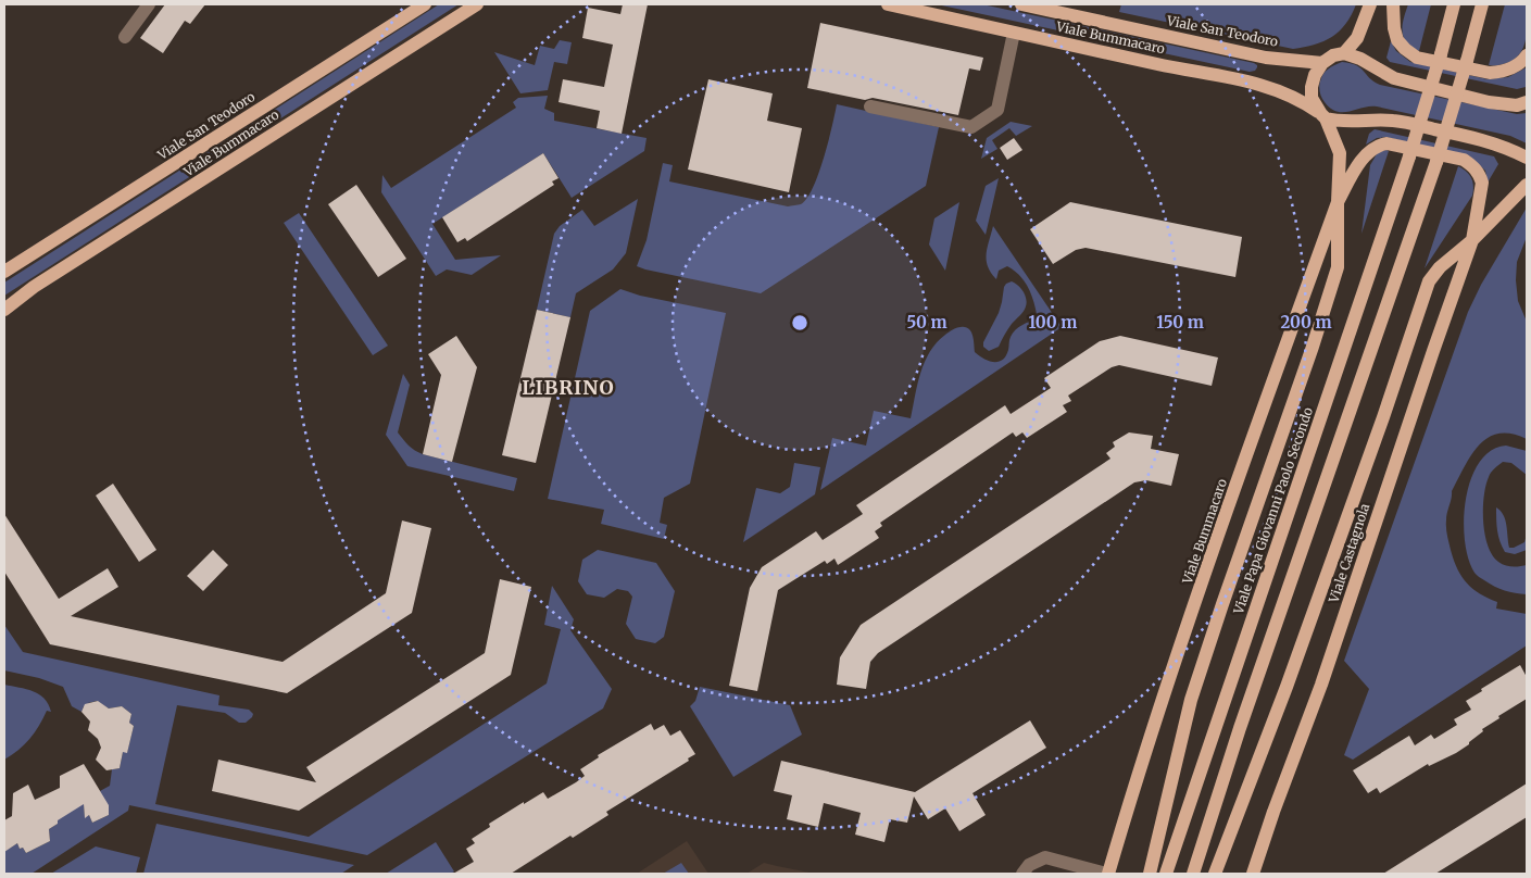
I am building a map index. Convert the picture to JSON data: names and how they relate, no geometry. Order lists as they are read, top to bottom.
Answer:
{
  "streets": {
    "main road": [
      "Viale San Teodoro",
      "Viale Bummacaro",
      "Viale Papa Giovanni Paolo Secondo",
      "Viale Castagnola"
    ]
  },
  "crossings": [
    ["Viale Bummacaro", "Viale Castagnola"]
  ],
  "districts": ["LIBRINO"],
  "rings": [
    "50 m",
    "100 m",
    "150 m",
    "200 m"
  ]
}
